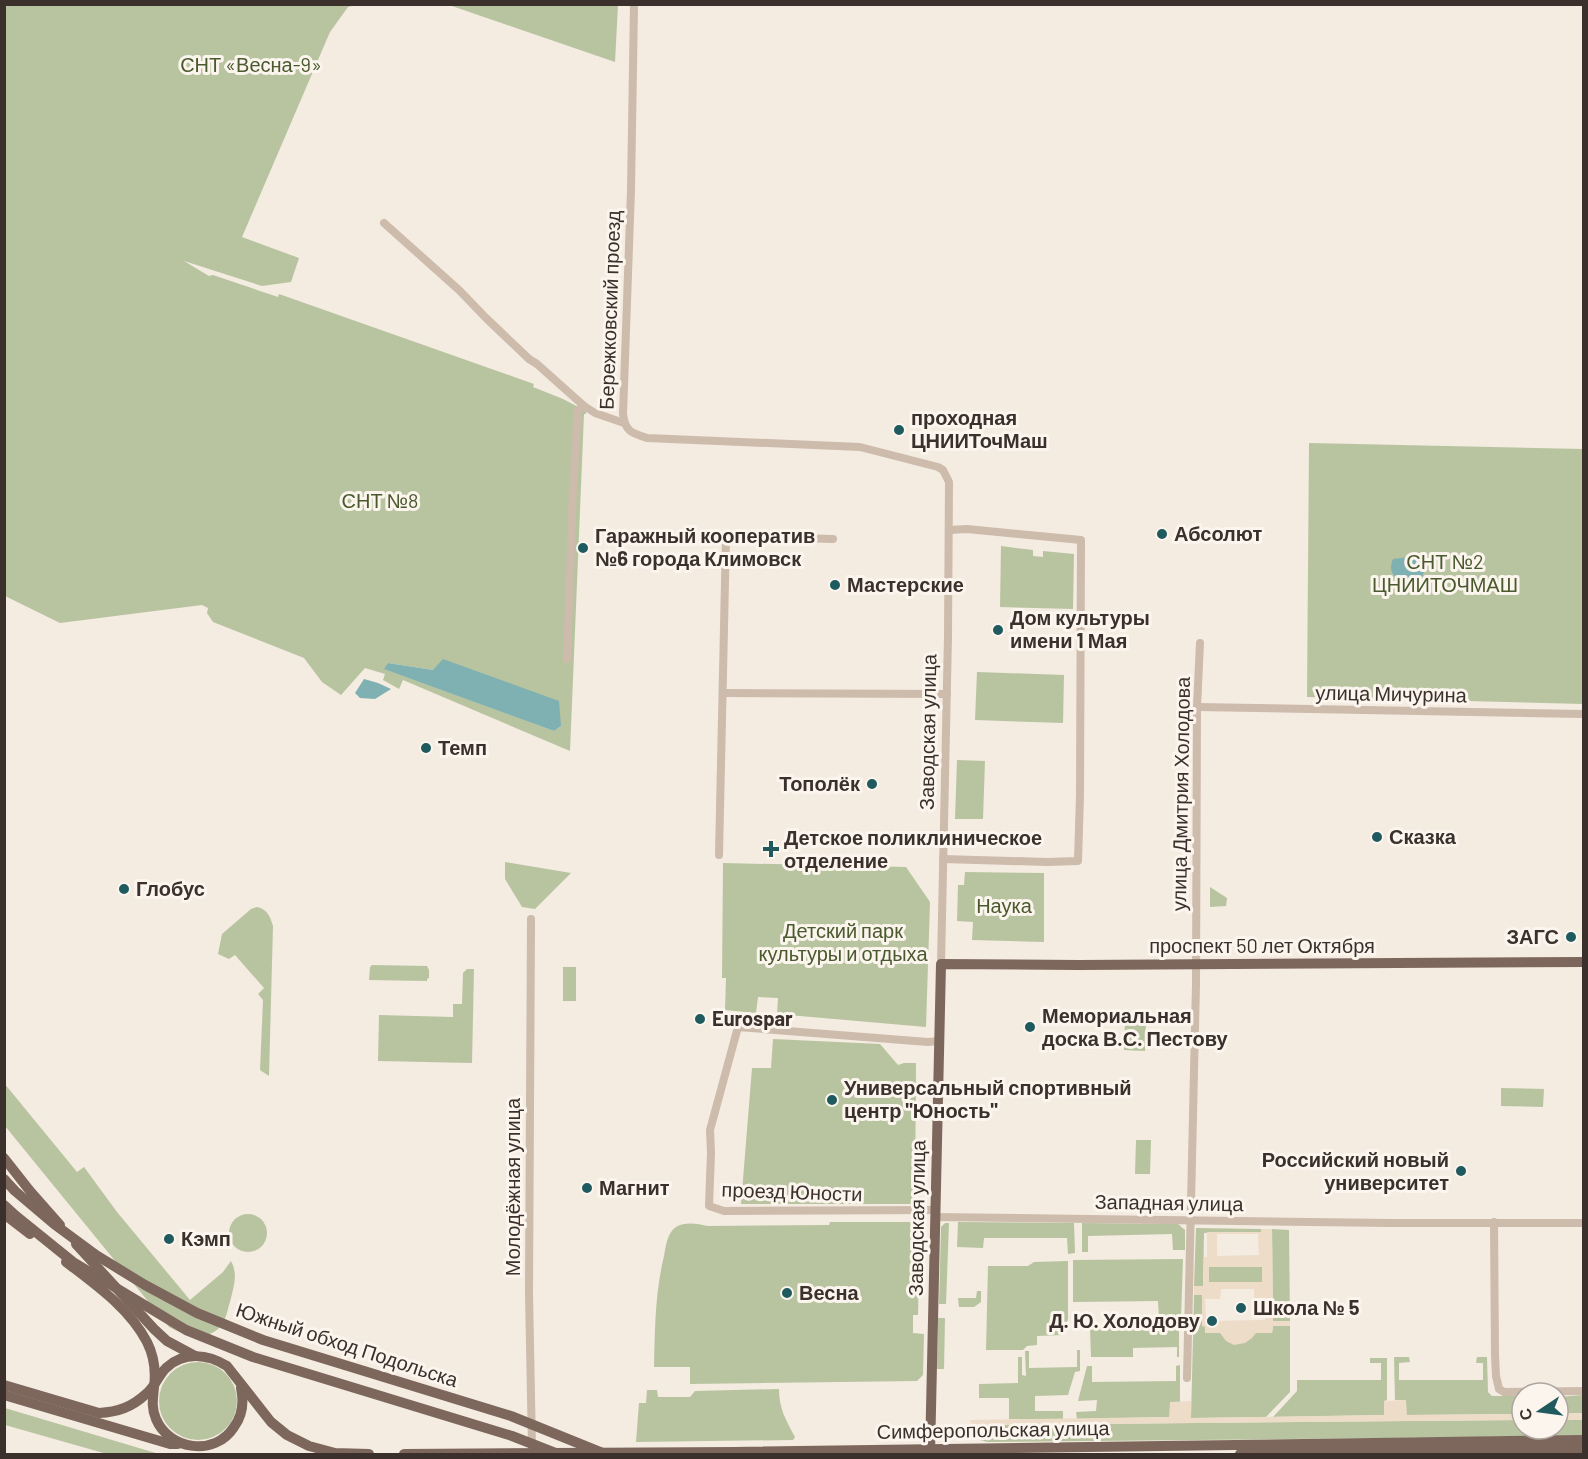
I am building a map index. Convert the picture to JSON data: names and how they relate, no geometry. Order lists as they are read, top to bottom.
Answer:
{
  "streets": {
    "main road": [
      "Заводская улица",
      "проспект 50 лет Октября",
      "Южный обход Подольска",
      "Симферопольская улица"
    ],
    "street": [
      "Бережковский проезд",
      "улица Мичурина",
      "улица Дмитрия Холодова",
      "Молодёжная улица",
      "проезд Юности",
      "Западная улица"
    ]
  },
  "crossings": [
    ["Бережковский проезд", "Заводская улица"],
    ["улица Мичурина", "улица Дмитрия Холодова"],
    ["Заводская улица", "проспект 50 лет Октября"],
    ["Заводская улица", "проезд Юности"],
    ["Заводская улица", "Западная улица"],
    ["Заводская улица", "Симферопольская улица"],
    ["улица Дмитрия Холодова", "проспект 50 лет Октября"],
    ["улица Дмитрия Холодова", "Западная улица"],
    ["Молодёжная улица", "Симферопольская улица"],
    ["проезд Юности", "Западная улица"]
  ],
  "parks": [
    "СНТ «Весна-9»",
    "СНТ №8",
    "СНТ №2 ЦНИИТОЧМАШ",
    "Наука",
    "Детский парк культуры и отдыха"
  ],
  "places": {
    "other": [
      "проходная ЦНИИТочМаш",
      "Абсолют",
      "Гаражный кооператив №6 города Климовск",
      "Мастерские",
      "Дом культуры имени 1 Мая",
      "Темп",
      "Тополёк",
      "Сказка",
      "Глобус",
      "ЗАГС",
      "Eurospar",
      "Мемориальная доска В.С. Пестову",
      "Универсальный спортивный центр \"Юность\"",
      "Российский новый университет",
      "Магнит",
      "Кэмп",
      "Весна",
      "Школа № 5",
      "Д. Ю. Холодову"
    ],
    "health": ["Детское поликлиническое отделение"]
  },
  "north": "left"
}
